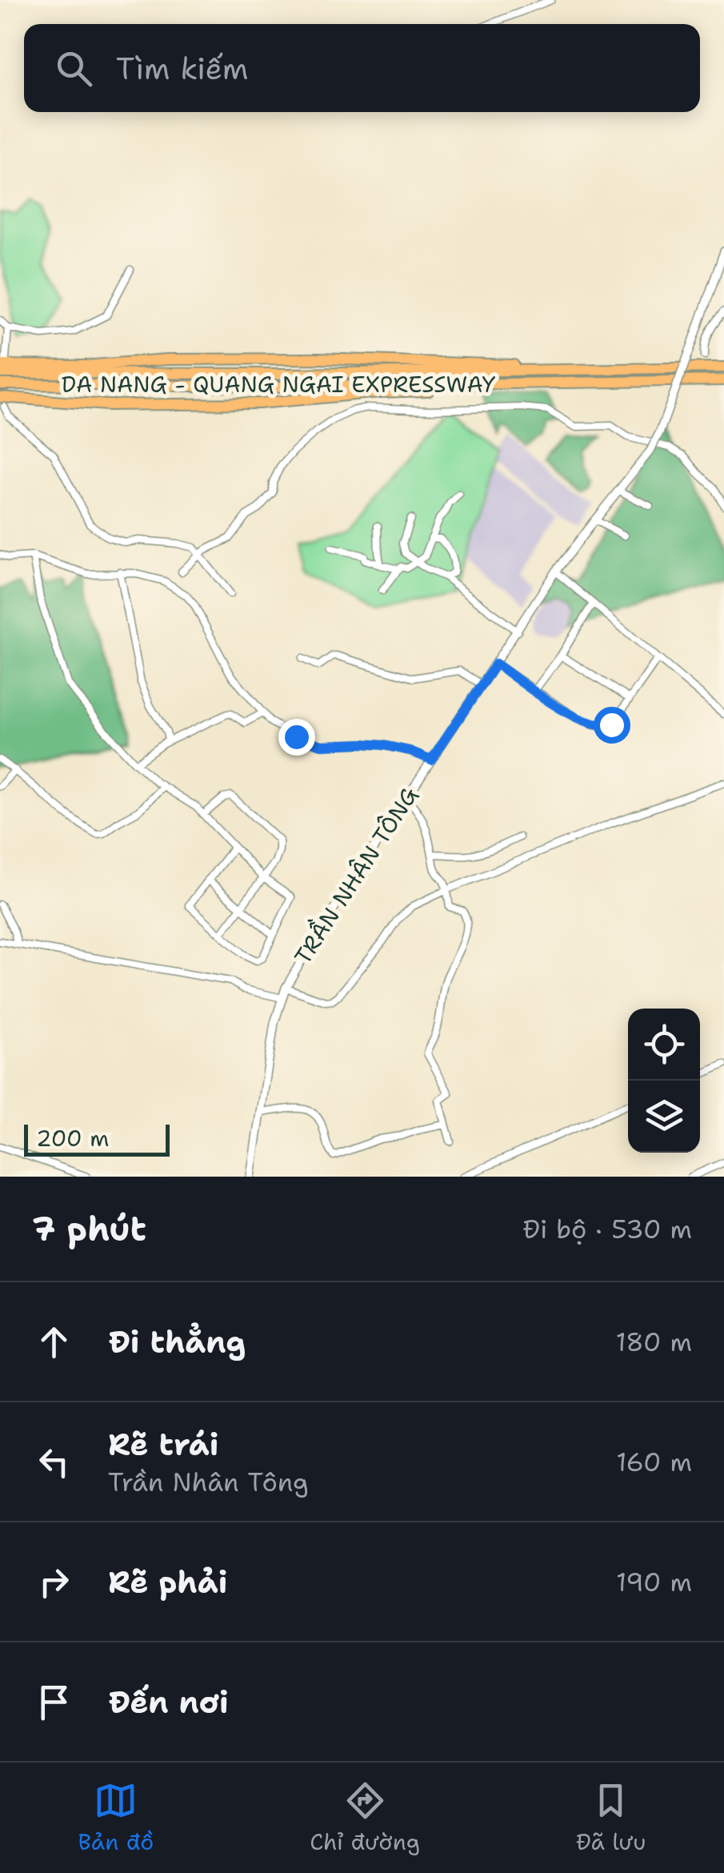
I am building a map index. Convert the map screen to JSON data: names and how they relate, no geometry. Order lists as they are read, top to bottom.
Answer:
{
  "streets": {
    "highway": ["DA NANG - QUANG NGAI EXPRESSWAY"],
    "street": ["TRẦN NHÂN TÔNG"]
  },
  "scale_bar": "200 m",
  "page": {
    "search": "Tìm kiếm",
    "scale": "200 m",
    "heading": ["7 phút", "Đi bộ · 530 m"],
    "list": [
      ["Đi thẳng", "180 m"],
      ["Rẽ trái", "Trần Nhân Tông", "160 m"],
      ["Rẽ phải", "190 m"],
      "Đến nơi"
    ],
    "nav": ["Bản đồ", "Chỉ đường", "Đã lưu"]
  }
}
